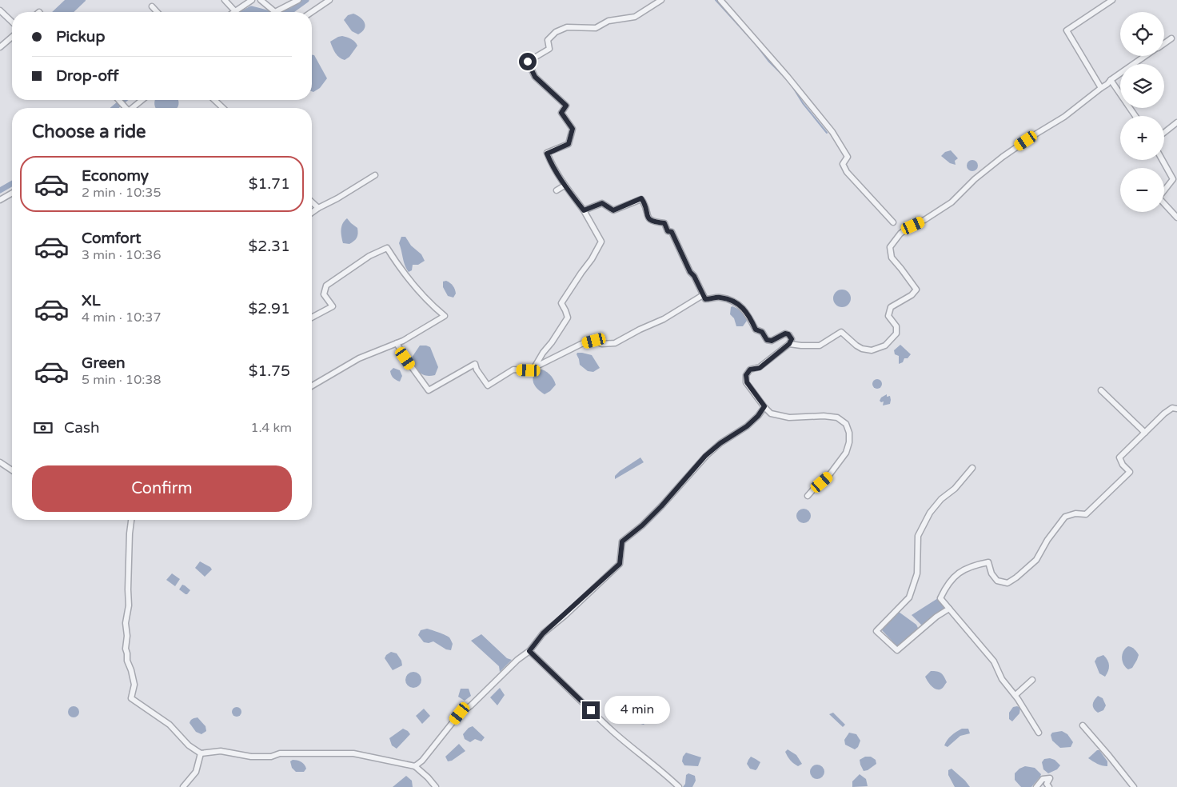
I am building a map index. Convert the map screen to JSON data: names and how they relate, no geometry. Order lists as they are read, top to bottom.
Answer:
{
  "page": {
    "map_buttons": ["+", "−"],
    "banner": ["Pickup", "Drop-off"],
    "heading": "Choose a ride",
    "list": [
      {
        "name": "Economy",
        "note": "2 min · 10:35",
        "value": "$1.71"
      },
      {
        "name": "Comfort",
        "note": "3 min · 10:36",
        "value": "$2.31"
      },
      {
        "name": "XL",
        "note": "4 min · 10:37",
        "value": "$2.91"
      },
      {
        "name": "Green",
        "note": "5 min · 10:38",
        "value": "$1.75"
      }
    ],
    "pay": ["Cash", "1.4 km"],
    "buttons": "Confirm",
    "bubble": "4 min"
  }
}
